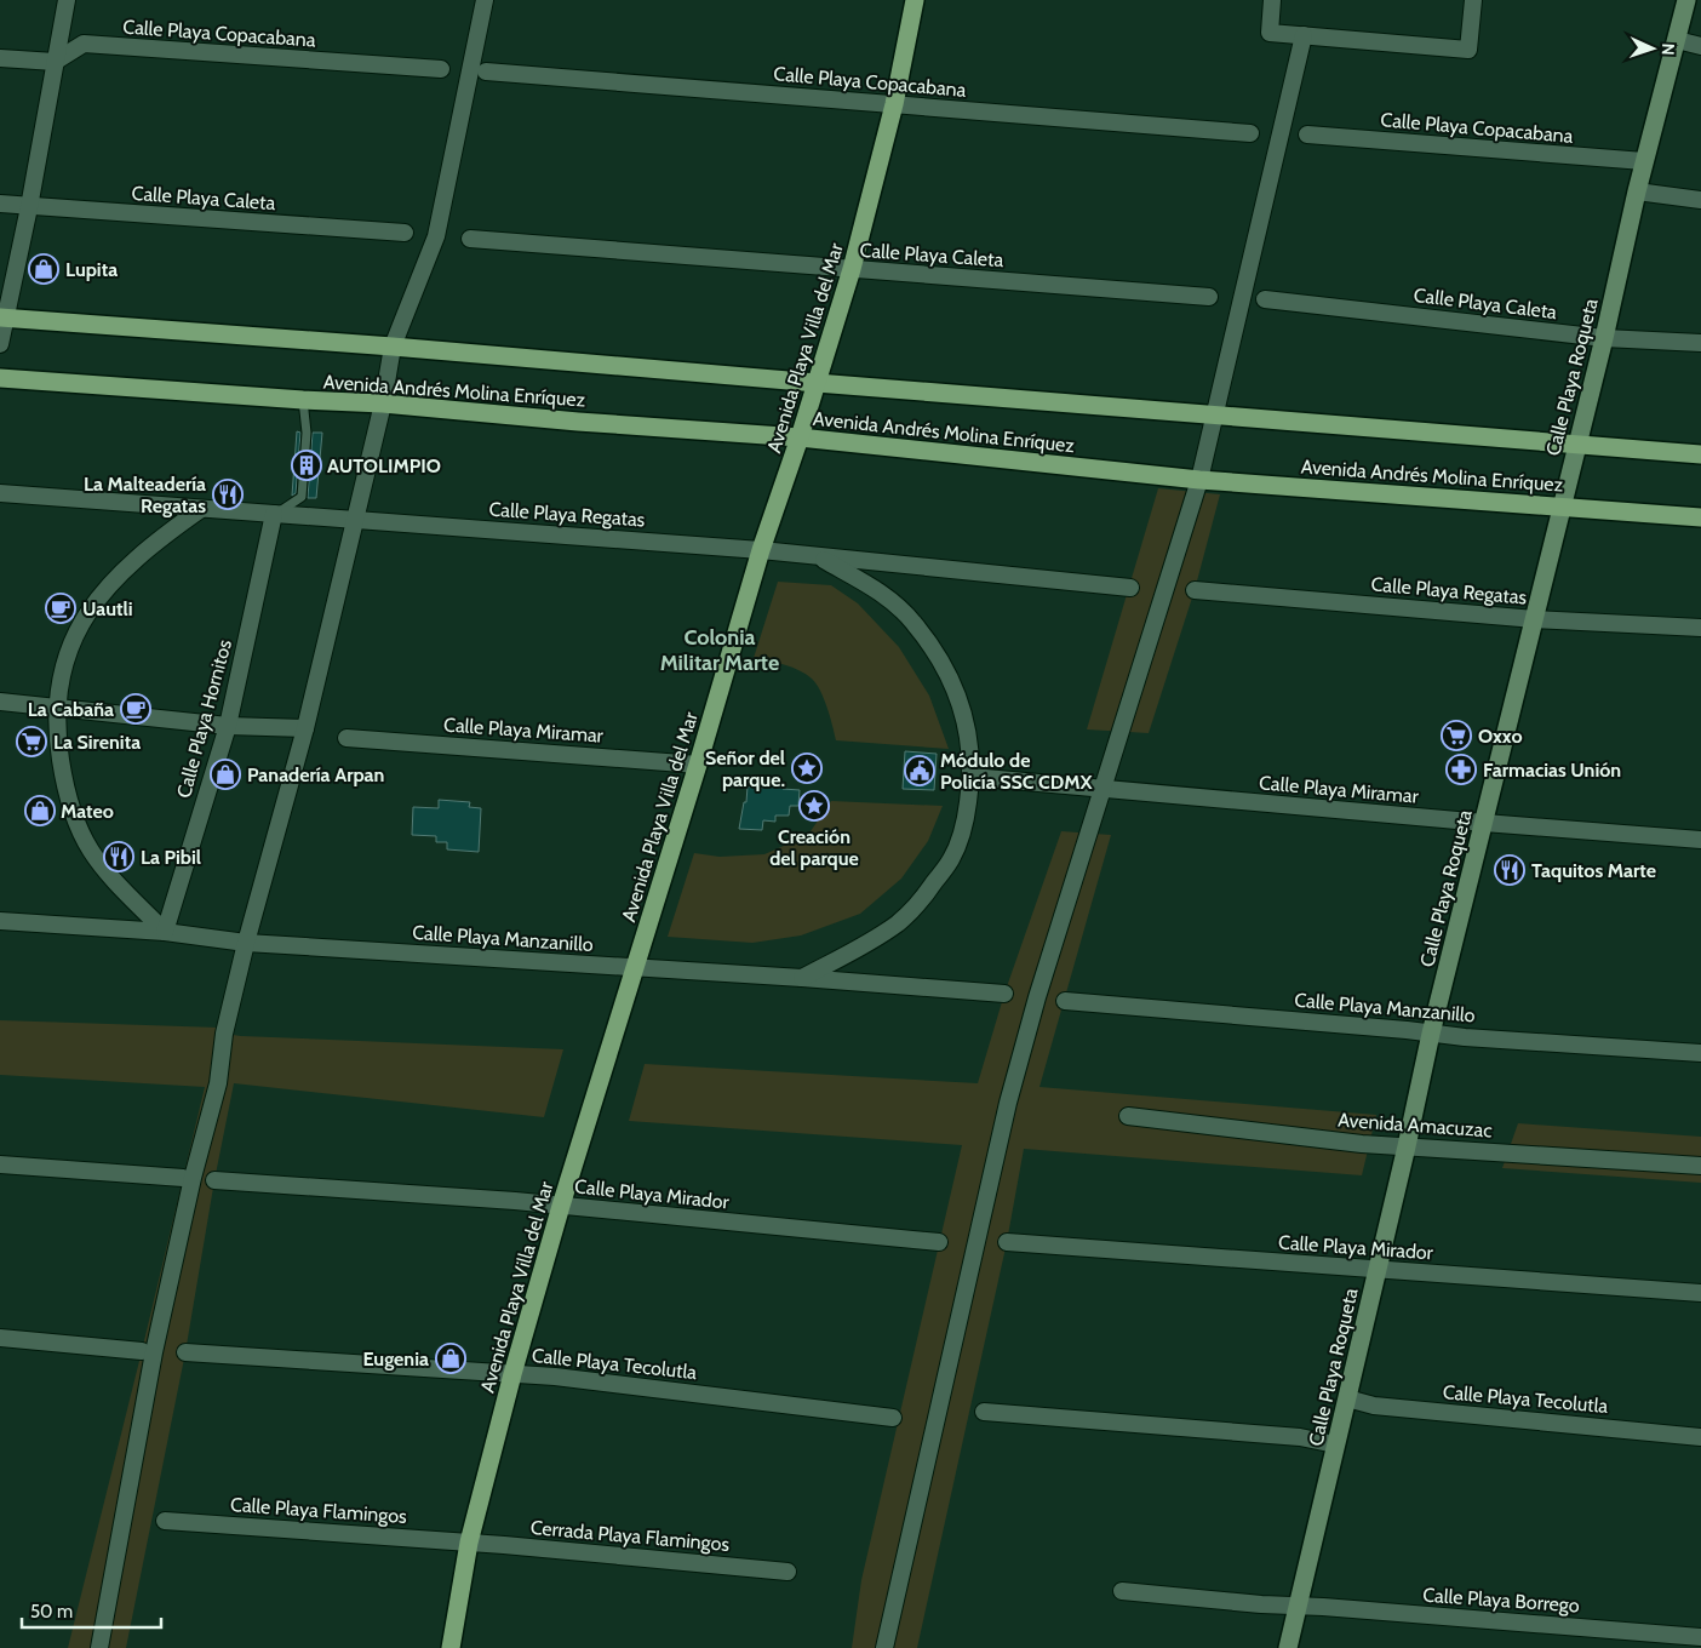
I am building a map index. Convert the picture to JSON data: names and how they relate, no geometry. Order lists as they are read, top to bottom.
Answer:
{
  "streets": {
    "main road": ["Avenida Playa Villa del Mar", "Avenida Andrés Molina Enríquez"],
    "street": [
      "Calle Playa Copacabana",
      "Calle Playa Caleta",
      "Calle Playa Roqueta",
      "Calle Playa Regatas",
      "Calle Playa Hornitos",
      "Calle Playa Miramar",
      "Calle Playa Manzanillo",
      "Avenida Amacuzac",
      "Calle Playa Mirador",
      "Calle Playa Tecolutla",
      "Calle Playa Flamingos",
      "Cerrada Playa Flamingos",
      "Calle Playa Borrego"
    ]
  },
  "crossings": [
    ["Calle Playa Copacabana", "Avenida Playa Villa del Mar"],
    ["Calle Playa Copacabana", "Calle Playa Roqueta"],
    ["Calle Playa Caleta", "Avenida Playa Villa del Mar"],
    ["Calle Playa Caleta", "Calle Playa Roqueta"],
    ["Avenida Playa Villa del Mar", "Avenida Andrés Molina Enríquez"],
    ["Avenida Playa Villa del Mar", "Calle Playa Regatas"],
    ["Avenida Playa Villa del Mar", "Calle Playa Miramar"],
    ["Avenida Playa Villa del Mar", "Calle Playa Manzanillo"],
    ["Avenida Playa Villa del Mar", "Calle Playa Mirador"],
    ["Avenida Playa Villa del Mar", "Calle Playa Tecolutla"],
    ["Avenida Playa Villa del Mar", "Calle Playa Flamingos"],
    ["Avenida Playa Villa del Mar", "Cerrada Playa Flamingos"],
    ["Calle Playa Roqueta", "Avenida Andrés Molina Enríquez"],
    ["Calle Playa Roqueta", "Calle Playa Regatas"],
    ["Calle Playa Roqueta", "Calle Playa Miramar"],
    ["Calle Playa Roqueta", "Calle Playa Manzanillo"],
    ["Calle Playa Roqueta", "Avenida Amacuzac"],
    ["Calle Playa Roqueta", "Calle Playa Mirador"],
    ["Calle Playa Roqueta", "Calle Playa Tecolutla"],
    ["Calle Playa Roqueta", "Calle Playa Borrego"],
    ["Calle Playa Regatas", "Calle Playa Hornitos"],
    ["Calle Playa Hornitos", "Calle Playa Manzanillo"],
    ["Calle Playa Flamingos", "Cerrada Playa Flamingos"]
  ],
  "districts": ["Colonia Militar Marte"],
  "places": {
    "shop": [
      "Lupita",
      "Panadería Arpan",
      "Mateo",
      "Eugenia"
    ],
    "building": ["AUTOLIMPIO"],
    "restaurant": ["La Malteadería Regatas", "La Pibil", "Taquitos Marte"],
    "cafe": ["Uautli", "La Cabaña"],
    "supermarket": ["Oxxo", "La Sirenita"],
    "place": ["Señor del parque.", "Creación del parque"],
    "pharmacy": ["Farmacias Unión"],
    "public building": ["Módulo de Policía SSC CDMX"]
  },
  "scale_bar": "50 m",
  "north": "right"
}
